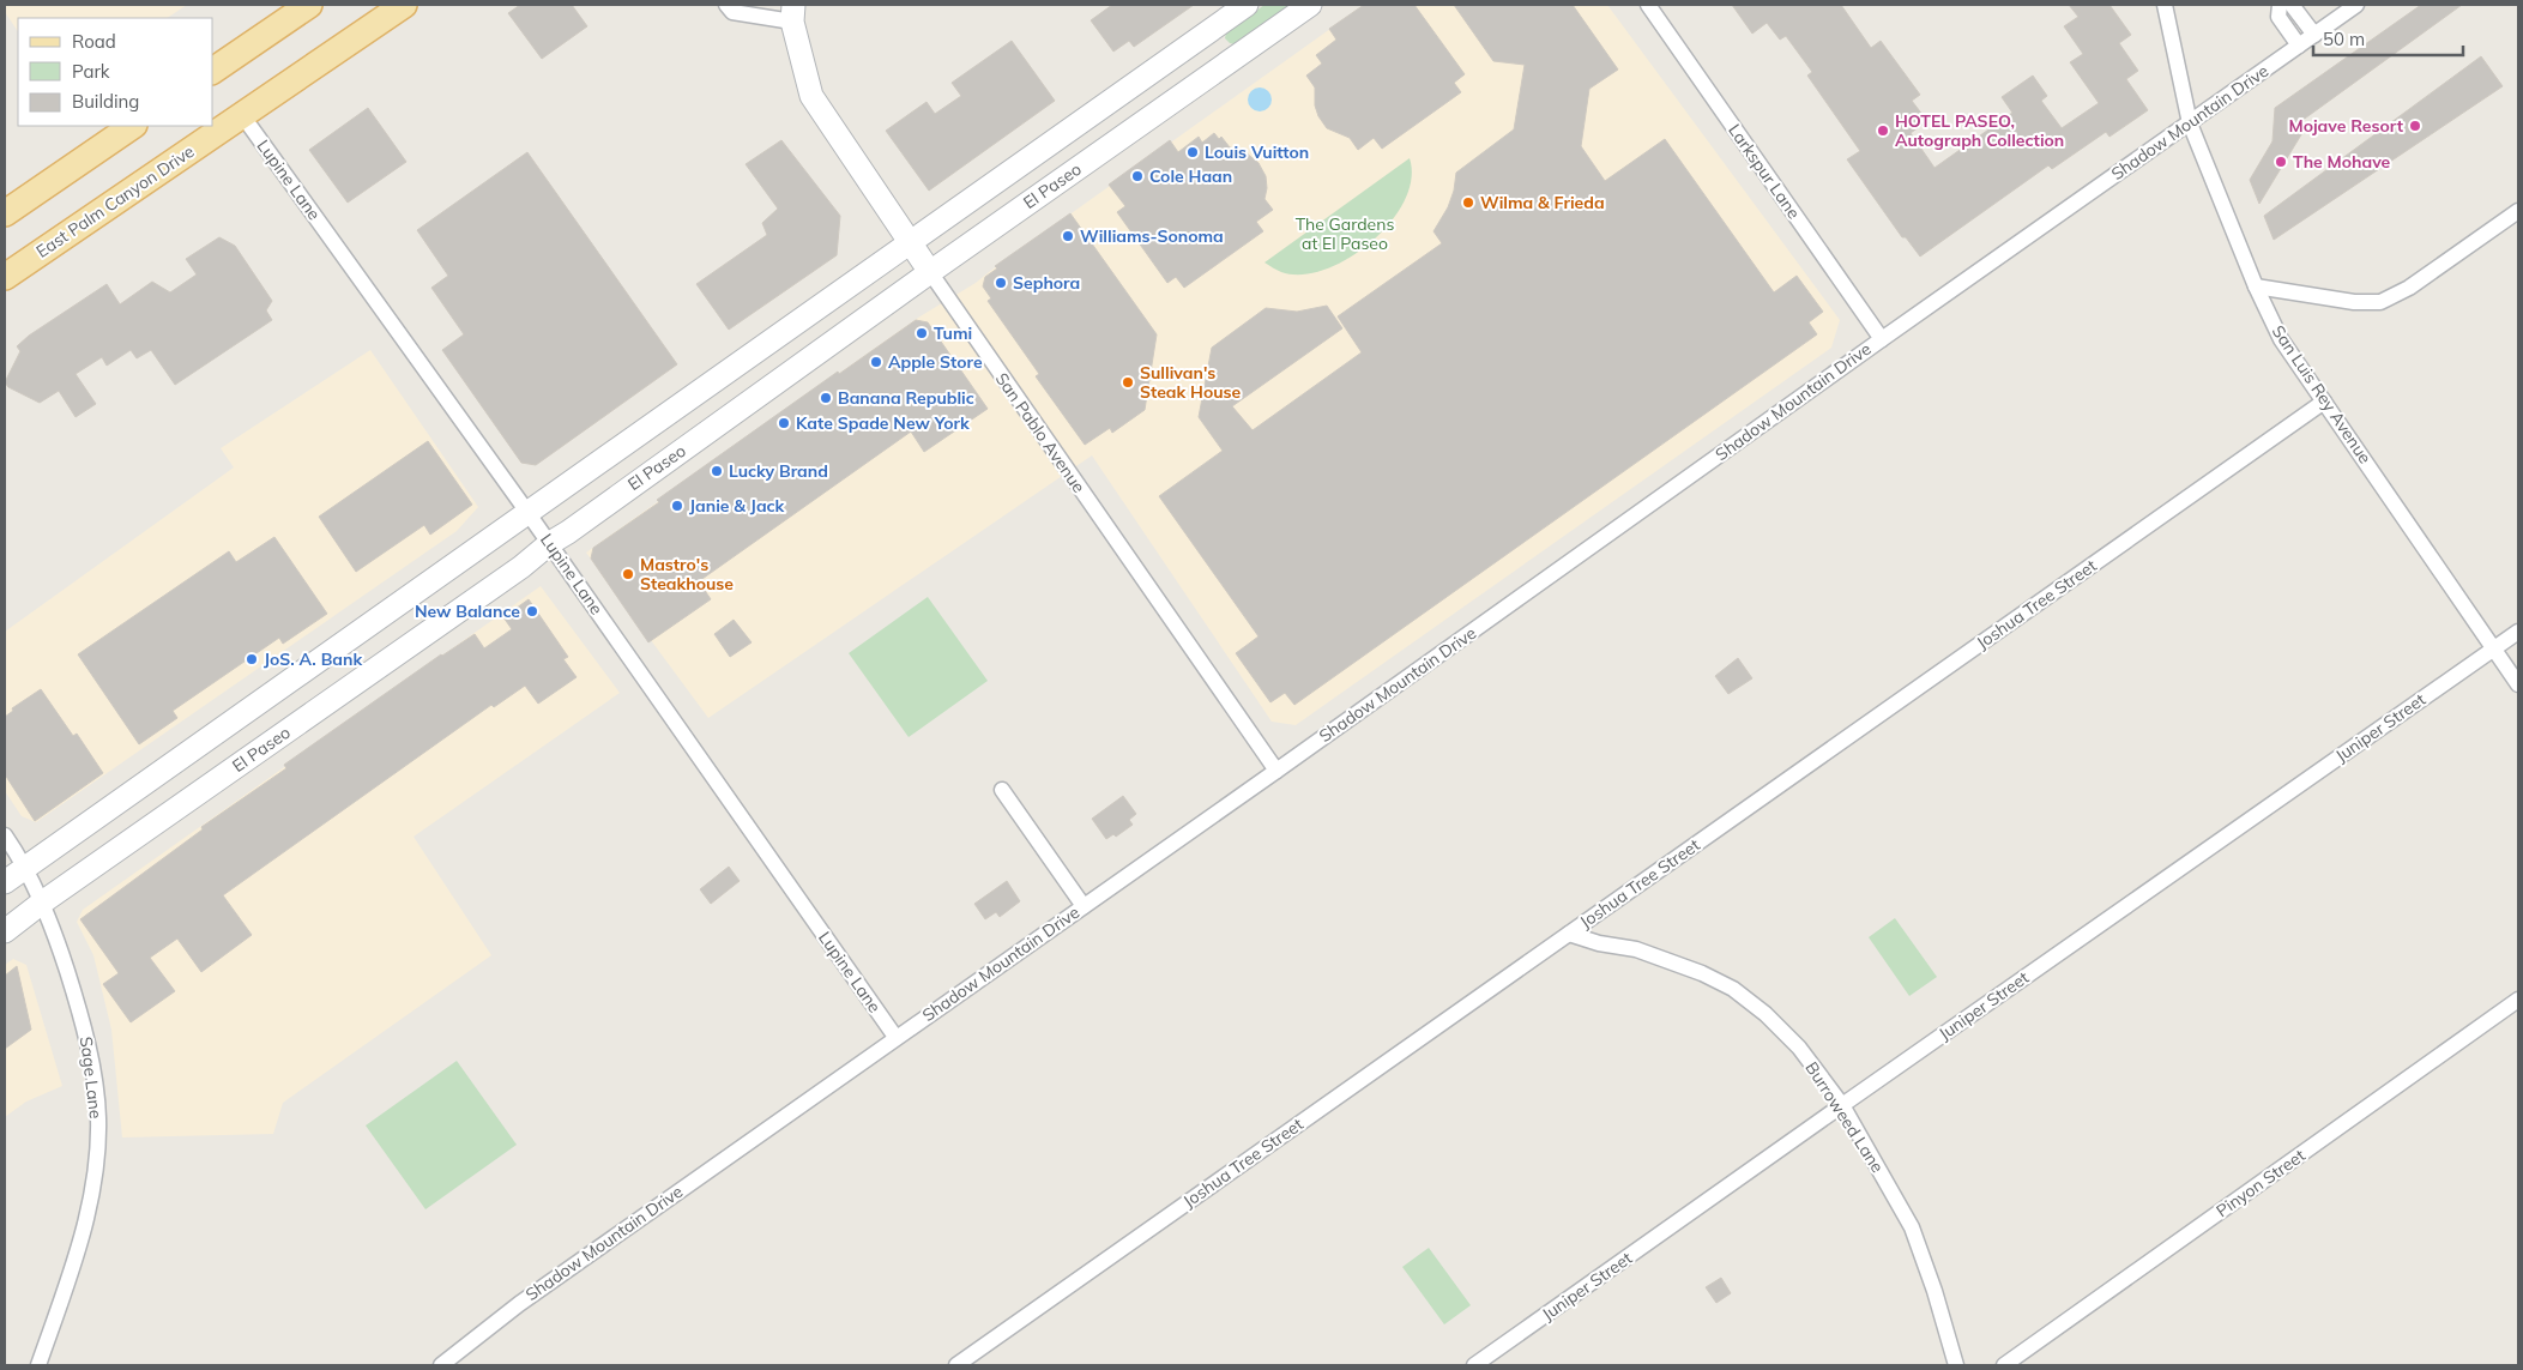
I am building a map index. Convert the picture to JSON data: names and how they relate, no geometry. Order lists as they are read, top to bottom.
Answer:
{
  "streets": {
    "main road": ["East Palm Canyon Drive"],
    "street": [
      "Shadow Mountain Drive",
      "Larkspur Lane",
      "Lupine Lane",
      "El Paseo",
      "San Luis Rey Avenue",
      "San Pablo Avenue",
      "Joshua Tree Street",
      "Juniper Street",
      "Sage Lane",
      "Burroweed Lane",
      "Pinyon Street"
    ]
  },
  "crossings": [
    ["Shadow Mountain Drive", "Larkspur Lane"],
    ["Shadow Mountain Drive", "Lupine Lane"],
    ["Shadow Mountain Drive", "San Luis Rey Avenue"],
    ["Shadow Mountain Drive", "San Pablo Avenue"],
    ["Lupine Lane", "El Paseo"],
    ["Lupine Lane", "East Palm Canyon Drive"],
    ["El Paseo", "San Pablo Avenue"],
    ["El Paseo", "Sage Lane"],
    ["San Luis Rey Avenue", "Joshua Tree Street"],
    ["San Luis Rey Avenue", "Juniper Street"],
    ["Joshua Tree Street", "Burroweed Lane"],
    ["Juniper Street", "Burroweed Lane"]
  ],
  "parks": ["The Gardens at El Paseo"],
  "places": [
    "Mojave Resort",
    "HOTEL PASEO, Autograph Collection",
    "Louis Vuitton",
    "The Mohave",
    "Cole Haan",
    "Wilma & Frieda",
    "Williams-Sonoma",
    "Sephora",
    "Tumi",
    "Apple Store",
    "Sullivan's Steak House",
    "Banana Republic",
    "Kate Spade New York",
    "Lucky Brand",
    "Janie & Jack",
    "Mastro's Steakhouse",
    "New Balance",
    "JoS. A. Bank"
  ],
  "legend": ["Road", "Park", "Building"],
  "scale_bar": "50 m"
}
